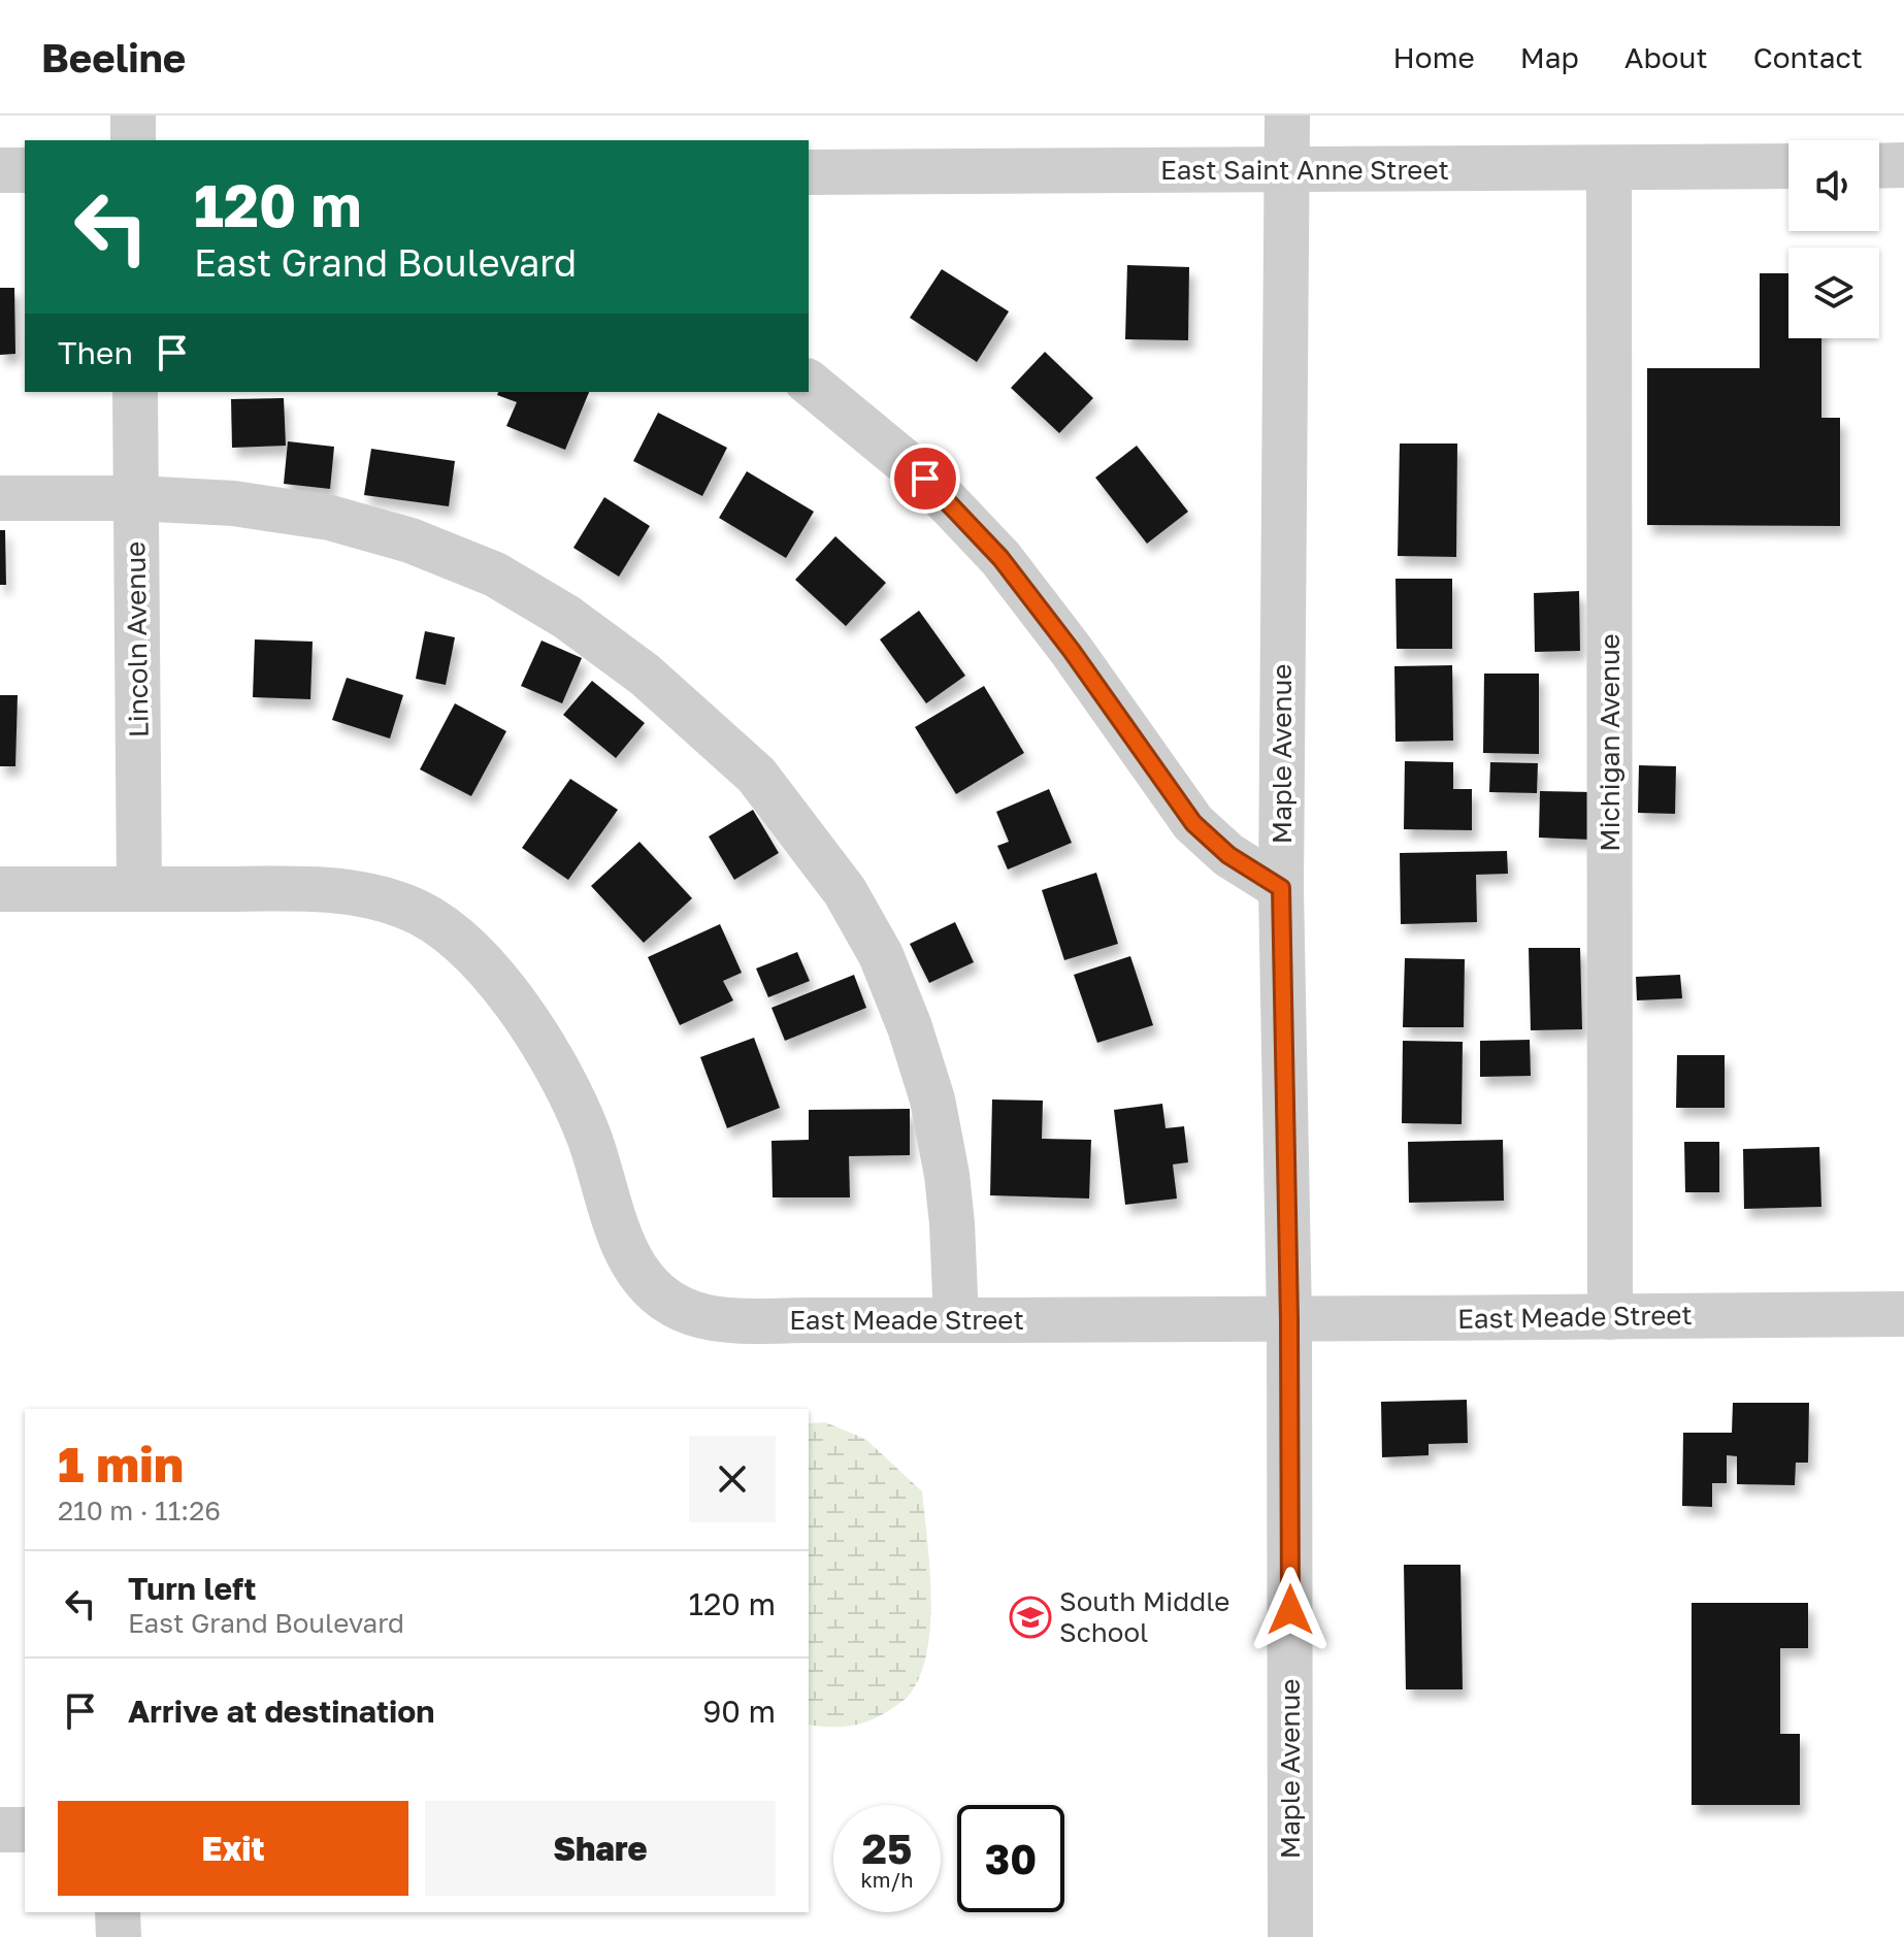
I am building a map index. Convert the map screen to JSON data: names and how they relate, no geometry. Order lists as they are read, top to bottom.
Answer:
{
  "streets": {
    "street": [
      "East Saint Anne Street",
      "Lincoln Avenue",
      "Michigan Avenue",
      "Maple Avenue",
      "East Meade Street"
    ]
  },
  "crossings": [
    ["East Saint Anne Street", "Michigan Avenue"],
    ["East Saint Anne Street", "Maple Avenue"],
    ["Lincoln Avenue", "East Meade Street"],
    ["Michigan Avenue", "East Meade Street"],
    ["Maple Avenue", "East Meade Street"]
  ],
  "places": {
    "school or university": ["South Middle School"]
  },
  "page": {
    "header": "Beeline",
    "nav": [
      "Home",
      "Map",
      "About",
      "Contact"
    ],
    "turn": ["120 m", "East Grand Boulevard"],
    "then": "Then",
    "heading": ["1 min", "210 m · 11:26"],
    "list": [
      {
        "name": "Turn left",
        "note": "East Grand Boulevard",
        "value": "120 m"
      },
      {
        "name": "Arrive at destination",
        "value": "90 m"
      }
    ],
    "buttons": ["Exit", "Share"],
    "speed": "25 km/h",
    "limit": "30"
  }
}
